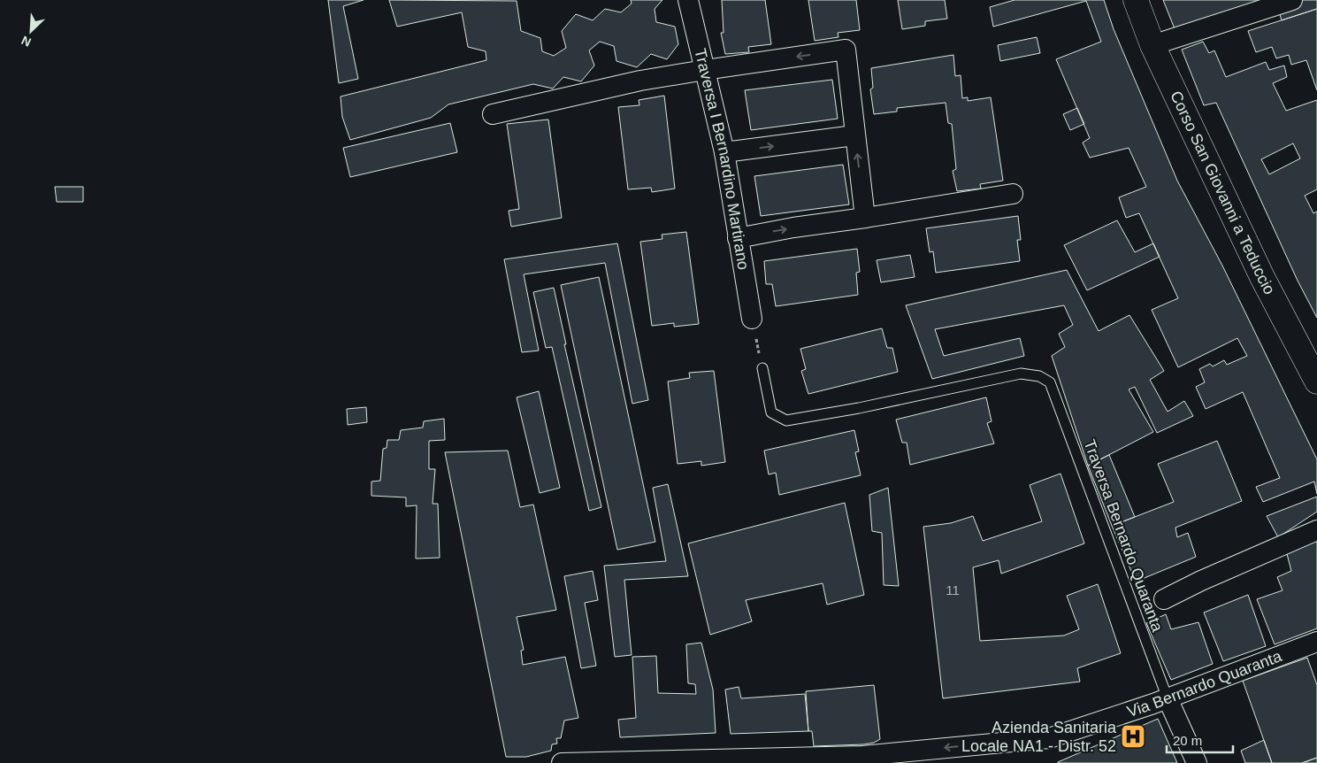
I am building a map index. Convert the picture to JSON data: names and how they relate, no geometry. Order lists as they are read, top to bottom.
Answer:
{
  "streets": {
    "main road": ["Corso San Giovanni a Teduccio"],
    "street": ["Traversa I Bernardino Martirano", "Via Bernardo Quaranta"],
    "lane": ["Traversa Bernardo Quaranta"]
  },
  "crossings": [
    ["Traversa Bernardo Quaranta", "Via Bernardo Quaranta"]
  ],
  "one_way": ["Via Bernardo Quaranta"],
  "places": {
    "hospital": ["Azienda Sanitaria Locale NA1 - Distr. 52"]
  },
  "house_numbers": ["11"],
  "scale_bar": "20 m",
  "north": "bottom left"
}
